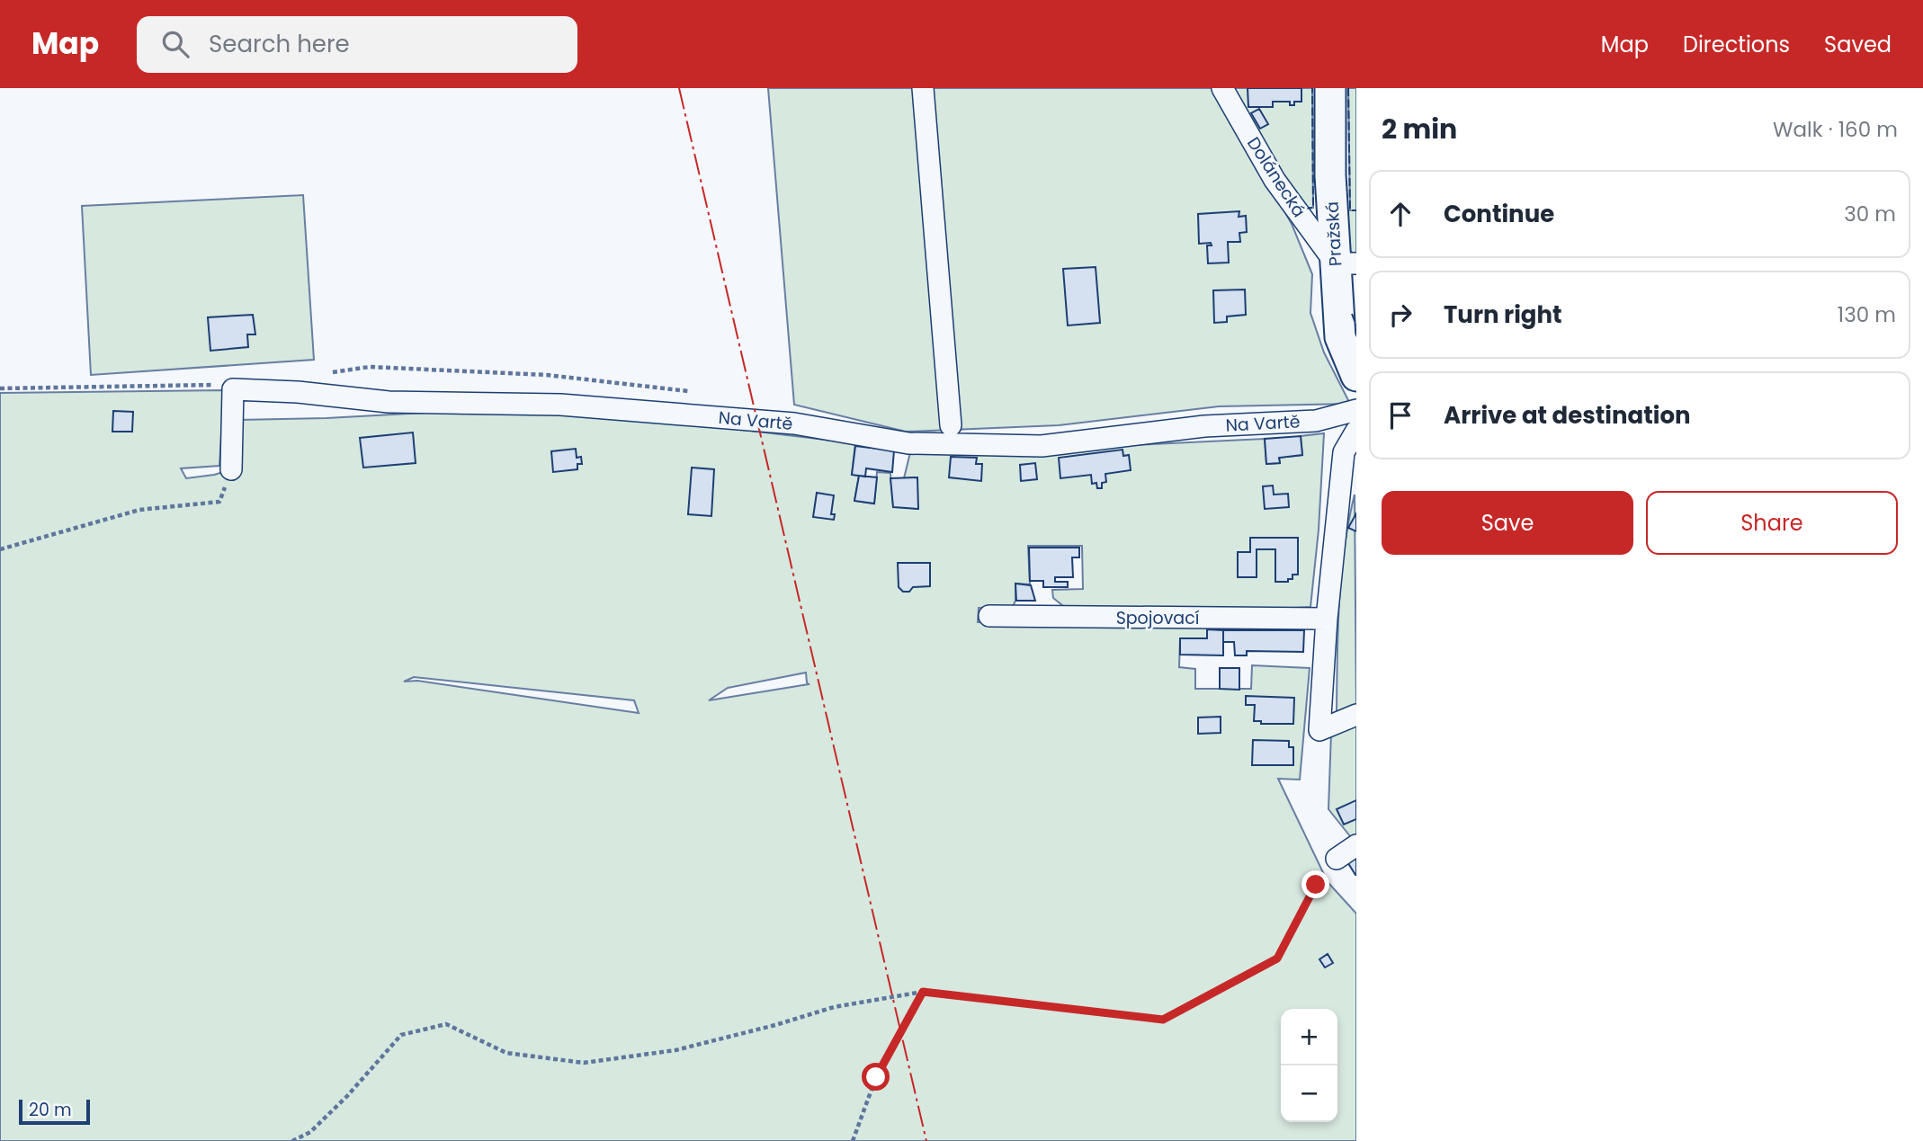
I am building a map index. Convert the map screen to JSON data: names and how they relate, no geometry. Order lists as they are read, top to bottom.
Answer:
{
  "streets": {
    "street": [
      "Dolánecká",
      "Pražská",
      "Na Vartě",
      "Spojovací"
    ]
  },
  "crossings": [
    ["Dolánecká", "Pražská"]
  ],
  "scale_bar": "20 m",
  "page": {
    "header": "Map",
    "search": "Search here",
    "nav": ["Map", "Directions", "Saved"],
    "heading": ["2 min", "Walk · 160 m"],
    "list": [
      ["Continue", "30 m"],
      ["Turn right", "130 m"],
      "Arrive at destination"
    ],
    "buttons": ["Save", "Share"],
    "map_buttons": ["+", "−"],
    "scale": "20 m"
  }
}
